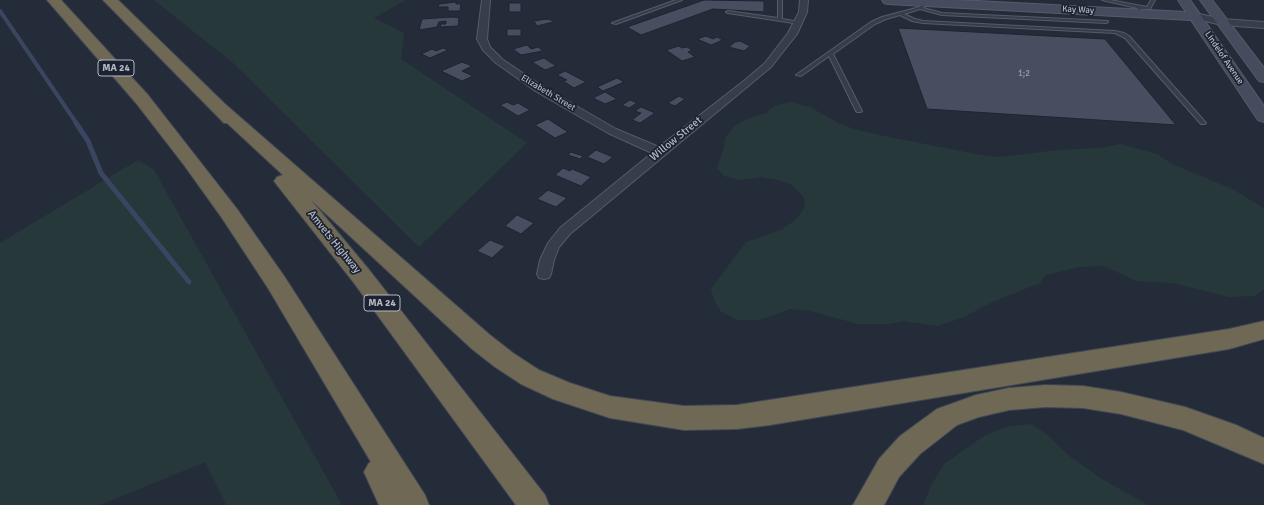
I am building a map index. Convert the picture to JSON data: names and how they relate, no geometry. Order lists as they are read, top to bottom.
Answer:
{
  "streets": {
    "highway": ["MA 24", "Amvets Highway"],
    "main road": ["Kay Way", "Lindelof Avenue"],
    "street": ["Elizabeth Street", "Willow Street"]
  },
  "crossings": [
    ["Kay Way", "Lindelof Avenue"],
    ["Elizabeth Street", "Willow Street"]
  ],
  "house_numbers": ["1;2"]
}
